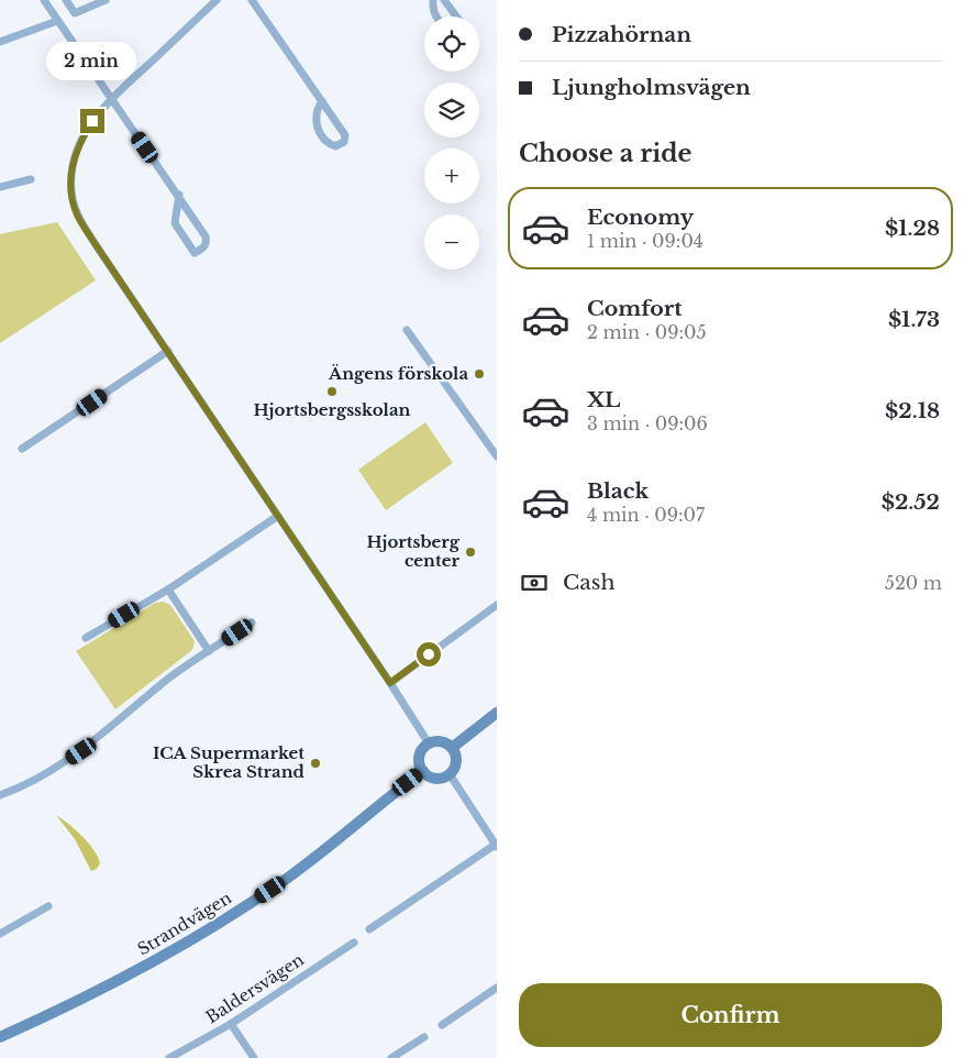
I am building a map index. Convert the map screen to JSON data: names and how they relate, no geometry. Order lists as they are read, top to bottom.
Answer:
{
  "streets": {
    "street": ["Strandvägen", "Baldersvägen"]
  },
  "places": [
    "Ängens förskola",
    "Hjortsbergsskolan",
    "Hjortsberg center",
    "ICA Supermarket Skrea Strand"
  ],
  "page": {
    "banner": ["Pizzahörnan", "Ljungholmsvägen"],
    "map_buttons": ["+", "−"],
    "bubble": "2 min",
    "heading": "Choose a ride",
    "list": [
      {
        "name": "Economy",
        "note": "1 min · 09:04",
        "value": "$1.28"
      },
      {
        "name": "Comfort",
        "note": "2 min · 09:05",
        "value": "$1.73"
      },
      {
        "name": "XL",
        "note": "3 min · 09:06",
        "value": "$2.18"
      },
      {
        "name": "Black",
        "note": "4 min · 09:07",
        "value": "$2.52"
      }
    ],
    "pay": ["Cash", "520 m"],
    "buttons": "Confirm"
  }
}
